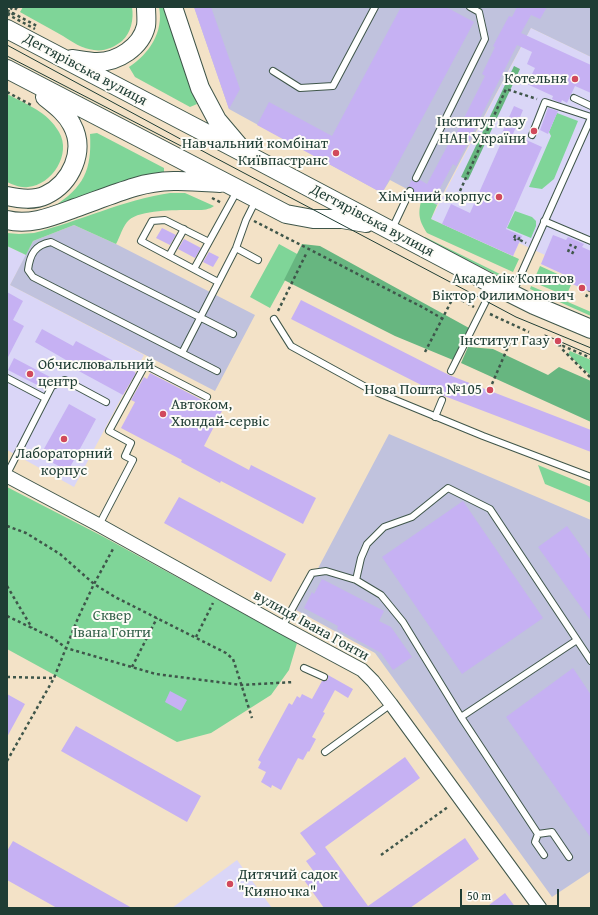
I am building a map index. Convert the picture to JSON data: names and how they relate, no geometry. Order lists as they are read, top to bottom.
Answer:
{
  "streets": {
    "main road": ["Дегтярівська вулиця"],
    "street": ["вулиця Івана Гонти"]
  },
  "parks": ["Сквер Івана Гонти"],
  "places": [
    "Котельня",
    "Інститут газу НАН України",
    "Навчальний комбінат Київпастранс",
    "Хімічний корпус",
    "Академік Копитов Віктор Филимонович",
    "Інститут Газу",
    "Обчислювальний центр",
    "Нова Пошта №105",
    "Автоком, Хюндай-сервіс",
    "Лабораторний корпус",
    "Дитячий садок \"Кияночка\""
  ],
  "scale_bar": "50 m"
}
